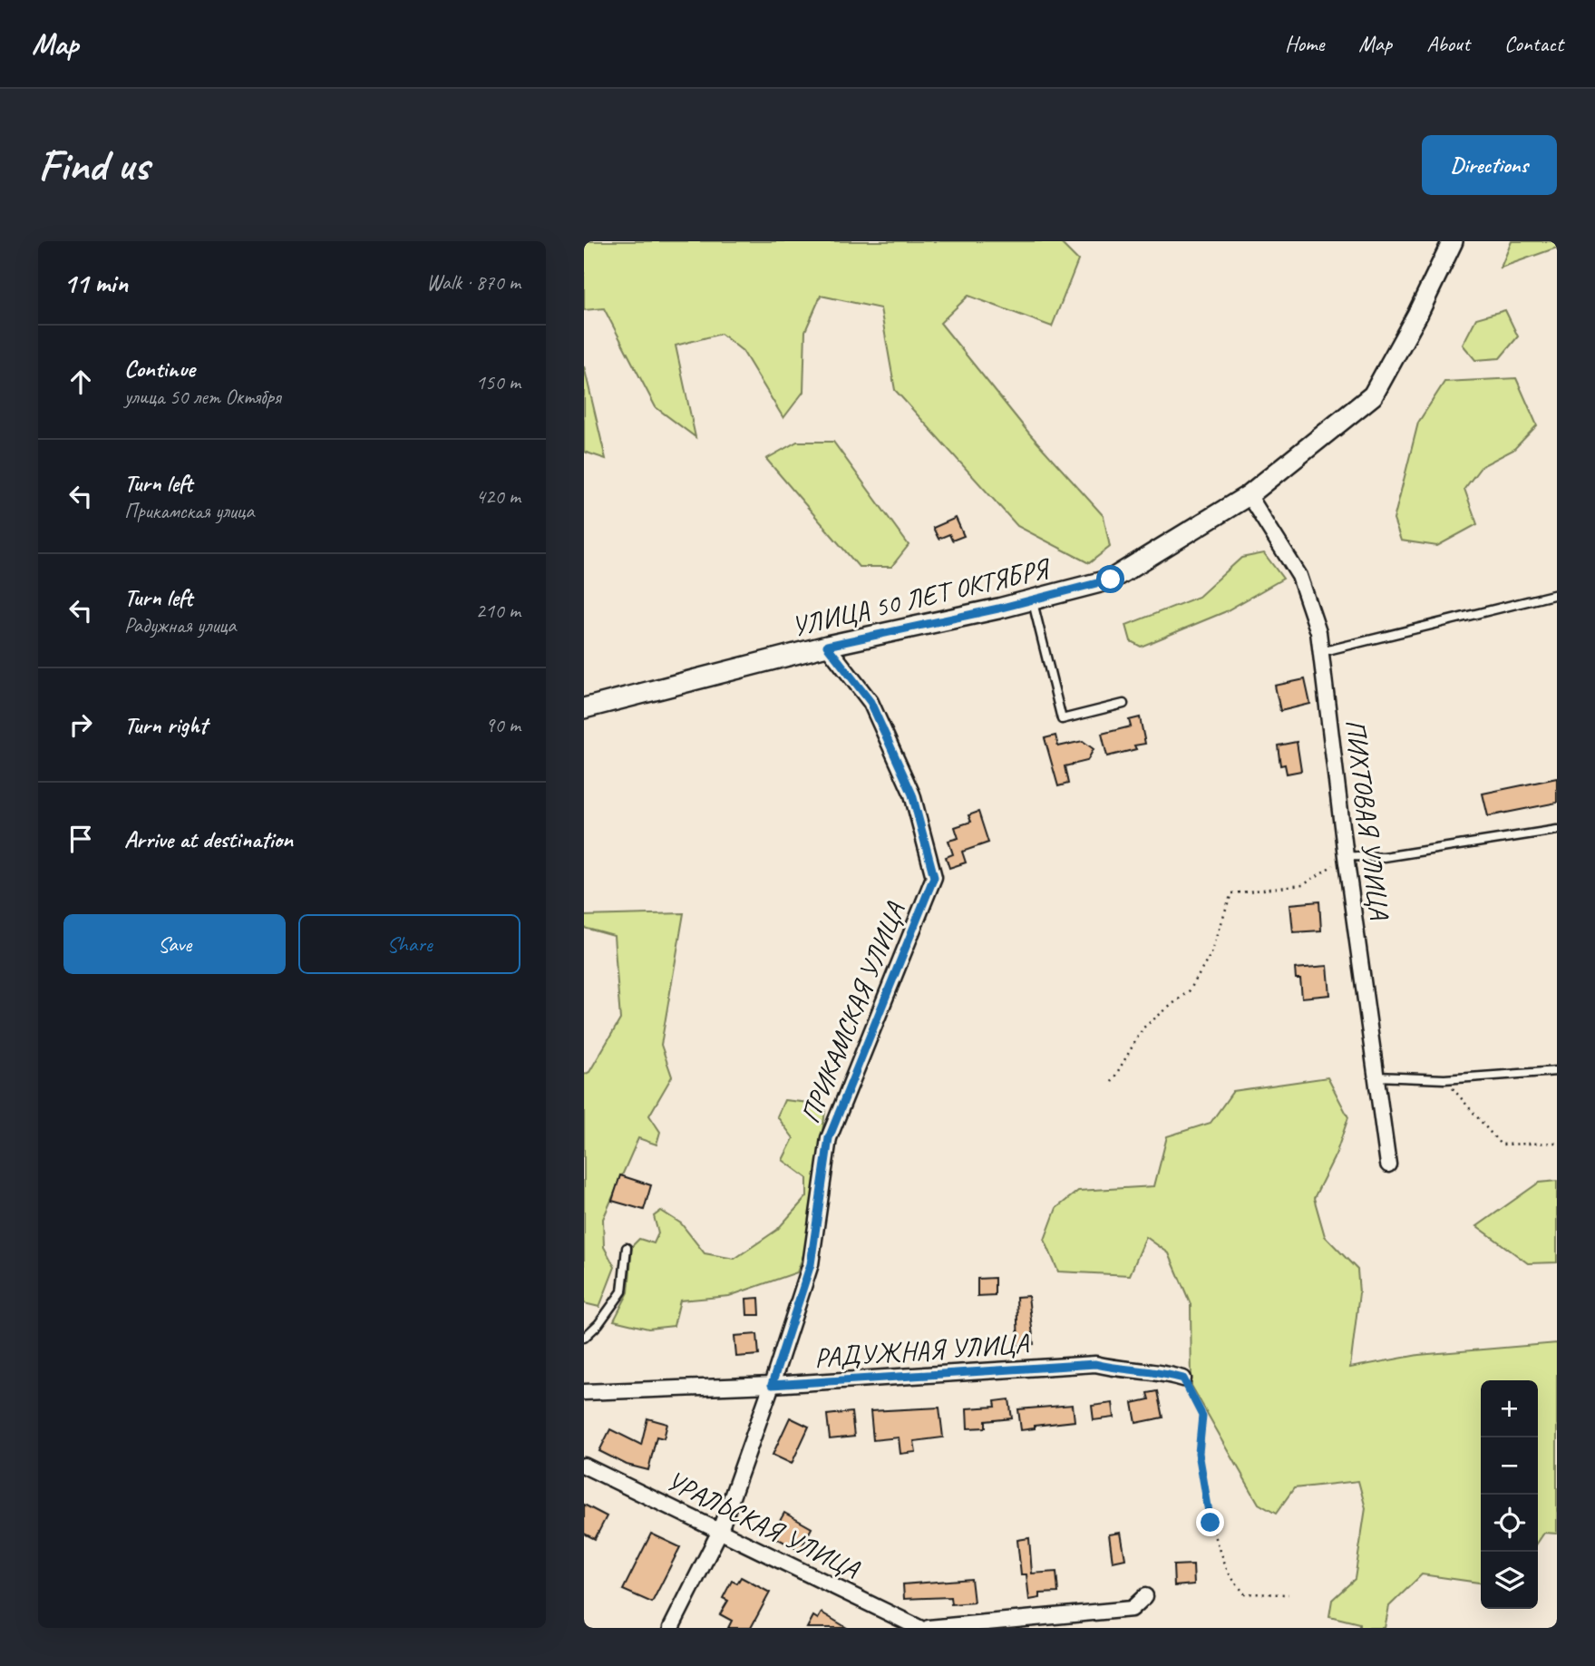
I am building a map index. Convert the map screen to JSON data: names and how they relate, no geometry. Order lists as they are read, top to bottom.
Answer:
{
  "streets": {
    "main road": ["УЛИЦА 50 ЛЕТ ОКТЯБРЯ"],
    "street": [
      "ПИХТОВАЯ УЛИЦА",
      "ПРИКАМСКАЯ УЛИЦА",
      "РАДУЖНАЯ УЛИЦА",
      "УРАЛЬСКАЯ УЛИЦА"
    ]
  },
  "crossings": [
    ["УЛИЦА 50 ЛЕТ ОКТЯБРЯ", "ПИХТОВАЯ УЛИЦА"],
    ["УЛИЦА 50 ЛЕТ ОКТЯБРЯ", "ПРИКАМСКАЯ УЛИЦА"],
    ["ПРИКАМСКАЯ УЛИЦА", "РАДУЖНАЯ УЛИЦА"],
    ["ПРИКАМСКАЯ УЛИЦА", "УРАЛЬСКАЯ УЛИЦА"]
  ],
  "page": {
    "header": "Map",
    "nav": [
      "Home",
      "Map",
      "About",
      "Contact"
    ],
    "buttons": [
      "Directions",
      ["Save", "Share"]
    ],
    "title": "Find us",
    "heading": ["11 min", "Walk · 870 m"],
    "list": [
      ["Continue", "улица 50 лет Октября", "150 m"],
      ["Turn left", "Прикамская улица", "420 m"],
      ["Turn left", "Радужная улица", "210 m"],
      ["Turn right", "90 m"],
      "Arrive at destination"
    ],
    "map_buttons": ["+", "−"]
  }
}
